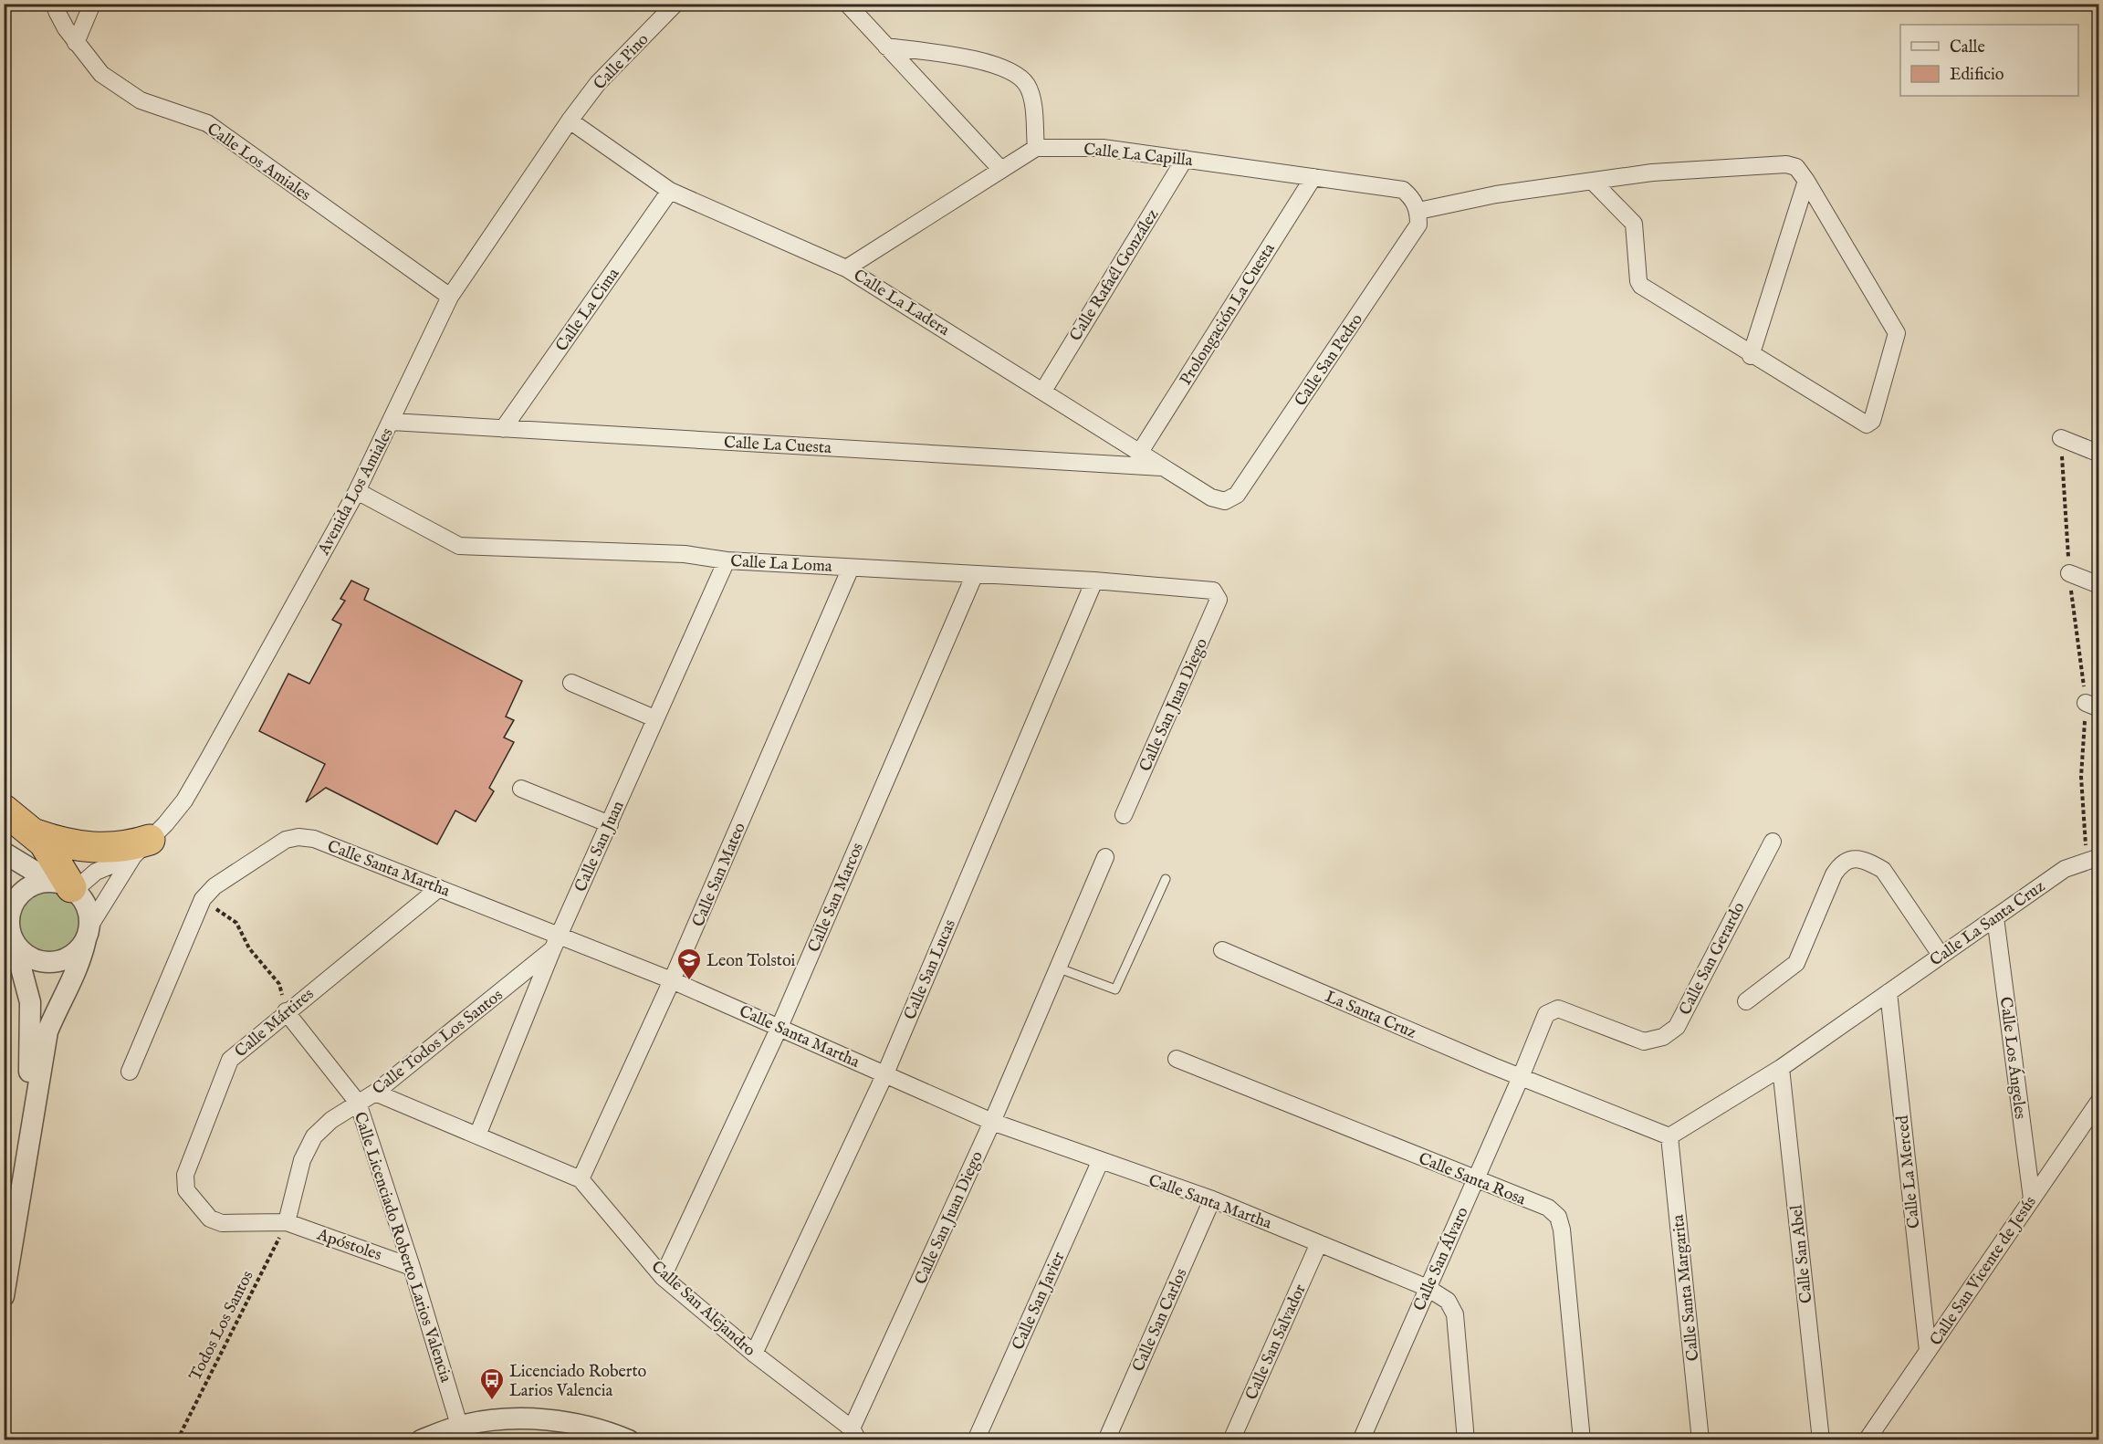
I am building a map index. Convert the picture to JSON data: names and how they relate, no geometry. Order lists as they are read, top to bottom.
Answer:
{
  "streets": {
    "street": [
      "Calle Pino",
      "Calle La Capilla",
      "Calle Los Amiales",
      "Calle Rafaél González",
      "Calle La Ladera",
      "Calle La Cima",
      "Prolongación La Cuesta",
      "Calle San Pedro",
      "Calle La Cuesta",
      "Avenida Los Amiales",
      "Calle La Loma",
      "Calle San Juan Diego",
      "Calle San Juan",
      "Calle Santa Martha",
      "Calle San Mateo",
      "Calle San Marcos",
      "Calle La Santa Cruz",
      "Calle San Gerardo",
      "Calle San Lucas",
      "La Santa Cruz",
      "Calle Mártires",
      "Calle Todos Los Santos",
      "Calle Los Ángeles",
      "Calle La Merced",
      "Calle Santa Rosa",
      "Apóstoles",
      "Calle Licenciado Roberto Larios Valencia",
      "Calle San Abel",
      "Calle San Álvaro",
      "Calle San Vicente de Jesús",
      "Calle Santa Margarita",
      "Calle San Javier",
      "Calle San Alejandro",
      "Calle San Carlos",
      "Calle San Salvador"
    ],
    "path": ["Todos Los Santos"]
  },
  "crossings": [
    ["Calle Pino", "Calle La Ladera"],
    ["Calle Pino", "Avenida Los Amiales"],
    ["Calle La Capilla", "Calle Rafaél González"],
    ["Calle La Capilla", "Prolongación La Cuesta"],
    ["Calle La Capilla", "Calle San Pedro"],
    ["Calle Los Amiales", "Avenida Los Amiales"],
    ["Calle Rafaél González", "Calle La Ladera"],
    ["Calle La Ladera", "Calle La Cima"],
    ["Calle La Ladera", "Prolongación La Cuesta"],
    ["Calle La Ladera", "Calle San Pedro"],
    ["Calle La Ladera", "Calle La Cuesta"],
    ["Calle La Ladera", "Avenida Los Amiales"],
    ["Calle La Cima", "Calle La Cuesta"],
    ["Calle La Cuesta", "Avenida Los Amiales"],
    ["Avenida Los Amiales", "Calle La Loma"],
    ["Calle La Loma", "Calle San Juan Diego"],
    ["Calle La Loma", "Calle San Juan"],
    ["Calle La Loma", "Calle San Mateo"],
    ["Calle La Loma", "Calle San Marcos"],
    ["Calle La Loma", "Calle San Lucas"],
    ["Calle San Juan Diego", "Calle Santa Martha"],
    ["Calle San Juan Diego", "Calle San Alejandro"],
    ["Calle San Juan", "Calle Santa Martha"],
    ["Calle San Juan", "Calle Todos Los Santos"],
    ["Calle San Juan", "Calle San Alejandro"],
    ["Calle Santa Martha", "Calle San Mateo"],
    ["Calle Santa Martha", "Calle San Marcos"],
    ["Calle Santa Martha", "Calle San Lucas"],
    ["Calle Santa Martha", "Calle Mártires"],
    ["Calle Santa Martha", "Calle Todos Los Santos"],
    ["Calle Santa Martha", "Calle San Álvaro"],
    ["Calle Santa Martha", "Calle San Javier"],
    ["Calle Santa Martha", "Calle San Carlos"],
    ["Calle Santa Martha", "Calle San Salvador"],
    ["Calle San Mateo", "Calle San Alejandro"],
    ["Calle San Marcos", "Calle San Alejandro"],
    ["Calle La Santa Cruz", "Calle Los Ángeles"],
    ["Calle La Santa Cruz", "Calle La Merced"],
    ["Calle La Santa Cruz", "Calle San Abel"],
    ["Calle La Santa Cruz", "Calle Santa Margarita"],
    ["Calle San Gerardo", "Calle San Álvaro"],
    ["Calle San Lucas", "Calle San Alejandro"],
    ["La Santa Cruz", "Calle San Álvaro"],
    ["Calle Mártires", "Calle Todos Los Santos"],
    ["Calle Mártires", "Apóstoles"],
    ["Calle Mártires", "Calle Licenciado Roberto Larios Valencia"],
    ["Calle Mártires", "Todos Los Santos"],
    ["Calle Todos Los Santos", "Apóstoles"],
    ["Calle Todos Los Santos", "Calle Licenciado Roberto Larios Valencia"],
    ["Calle Todos Los Santos", "Calle San Alejandro"],
    ["Calle Todos Los Santos", "Todos Los Santos"],
    ["Calle Los Ángeles", "Calle San Vicente de Jesús"],
    ["Calle La Merced", "Calle San Vicente de Jesús"],
    ["Calle Santa Rosa", "Calle San Álvaro"],
    ["Apóstoles", "Calle Licenciado Roberto Larios Valencia"],
    ["Apóstoles", "Todos Los Santos"]
  ],
  "places": {
    "school or university": ["Leon Tolstoi"],
    "bus stop": ["Licenciado Roberto Larios Valencia"]
  },
  "legend": ["Calle", "Edificio"]
}
